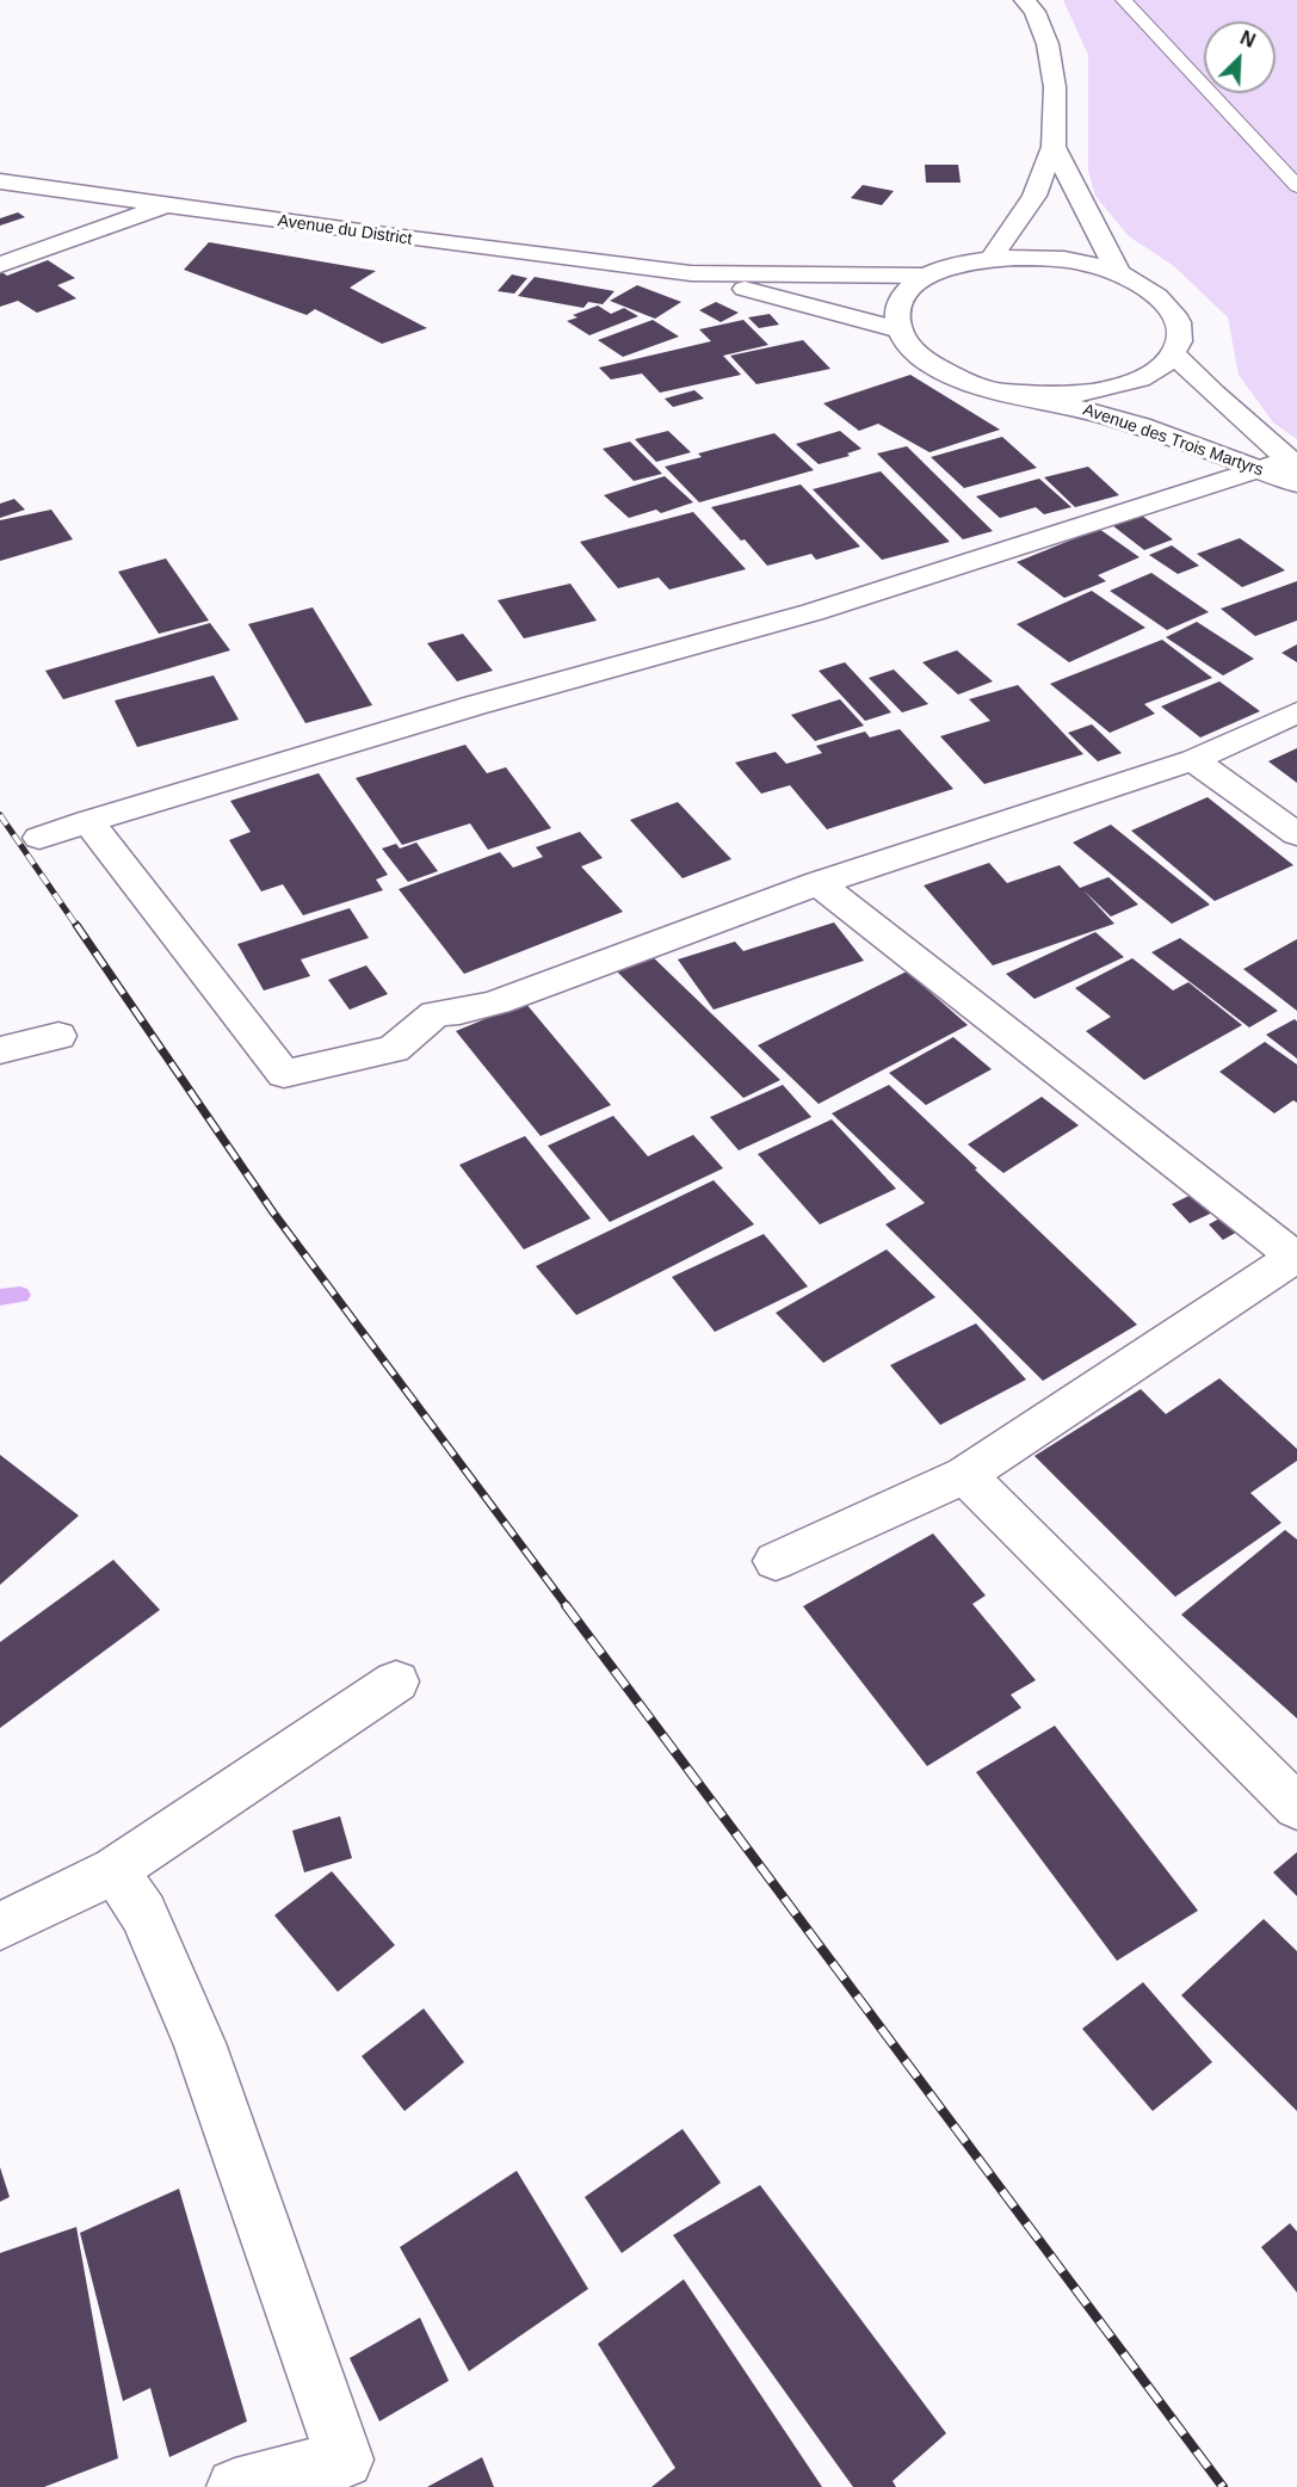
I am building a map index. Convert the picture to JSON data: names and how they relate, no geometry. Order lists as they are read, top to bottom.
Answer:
{
  "streets": {
    "street": ["Avenue du District", "Avenue des Trois Martyrs"]
  },
  "north": "top right"
}
